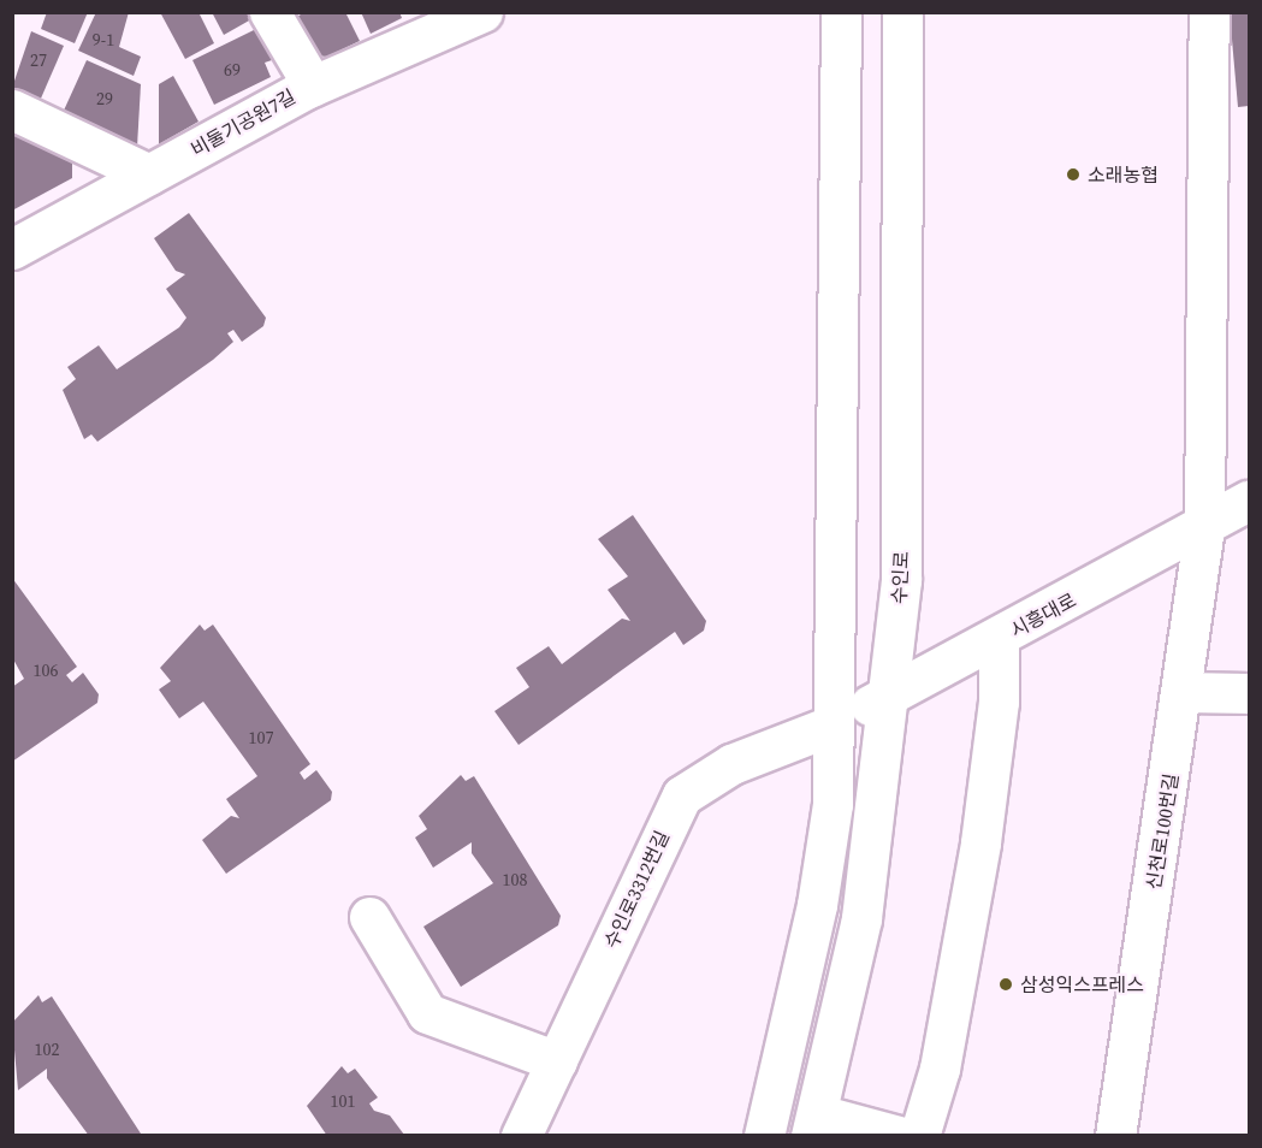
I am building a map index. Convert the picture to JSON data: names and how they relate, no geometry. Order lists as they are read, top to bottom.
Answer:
{
  "streets": {
    "street": [
      "비둘기공원7길",
      "수인로",
      "시흥대로",
      "신천로100번길",
      "수인로3312번길"
    ]
  },
  "crossings": [
    ["수인로", "시흥대로"],
    ["시흥대로", "신천로100번길"],
    ["시흥대로", "수인로3312번길"]
  ],
  "places": ["소래농협", "삼성익스프레스"],
  "house_numbers": [
    "9-1",
    "27",
    "69",
    "29",
    "106",
    "107",
    "108",
    "102",
    "101"
  ]
}
